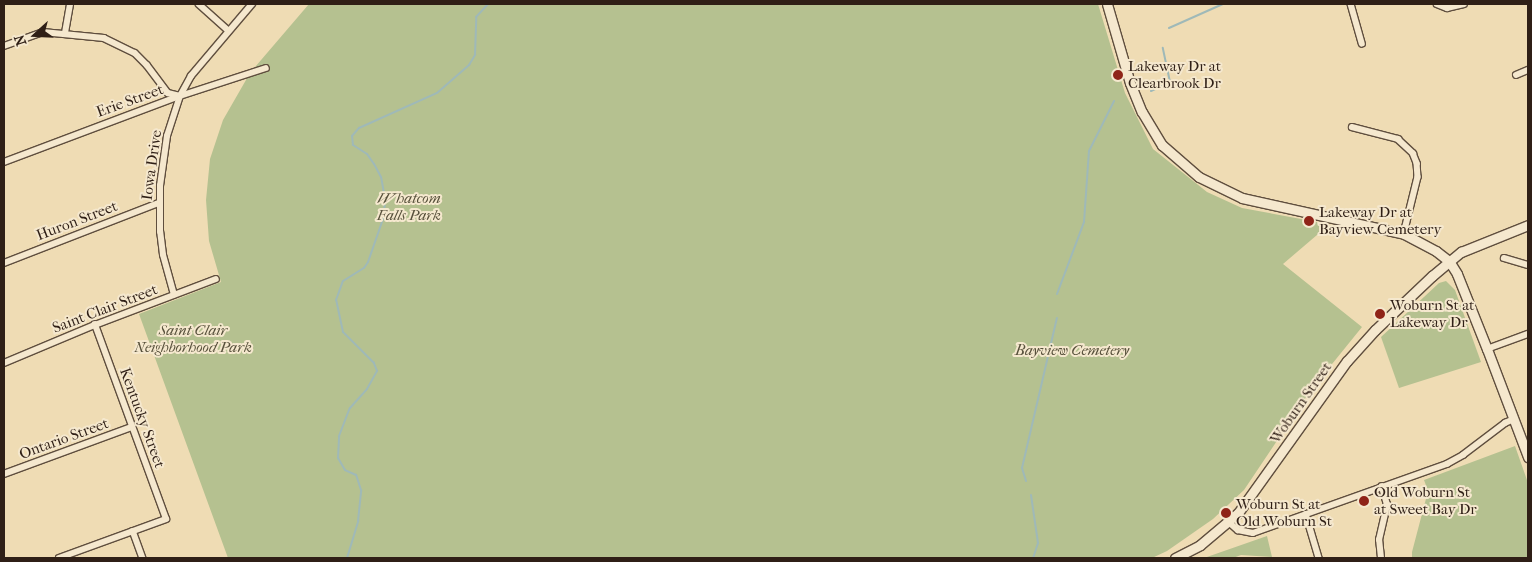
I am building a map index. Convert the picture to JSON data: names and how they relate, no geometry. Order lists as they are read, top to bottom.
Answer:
{
  "streets": {
    "main road": ["Woburn Street"],
    "street": [
      "Erie Street",
      "Iowa Drive",
      "Huron Street",
      "Saint Clair Street",
      "Kentucky Street",
      "Ontario Street"
    ]
  },
  "crossings": [
    ["Erie Street", "Iowa Drive"],
    ["Iowa Drive", "Huron Street"],
    ["Iowa Drive", "Saint Clair Street"],
    ["Saint Clair Street", "Kentucky Street"],
    ["Kentucky Street", "Ontario Street"]
  ],
  "parks": ["Whatcom Falls Park", "Saint Clair Neighborhood Park", "Bayview Cemetery"],
  "places": [
    "Lakeway Dr at Clearbrook Dr",
    "Lakeway Dr at Bayview Cemetery",
    "Woburn St at Lakeway Dr",
    "Old Woburn St at Sweet Bay Dr",
    "Woburn St at Old Woburn St"
  ],
  "north": "left"
}
